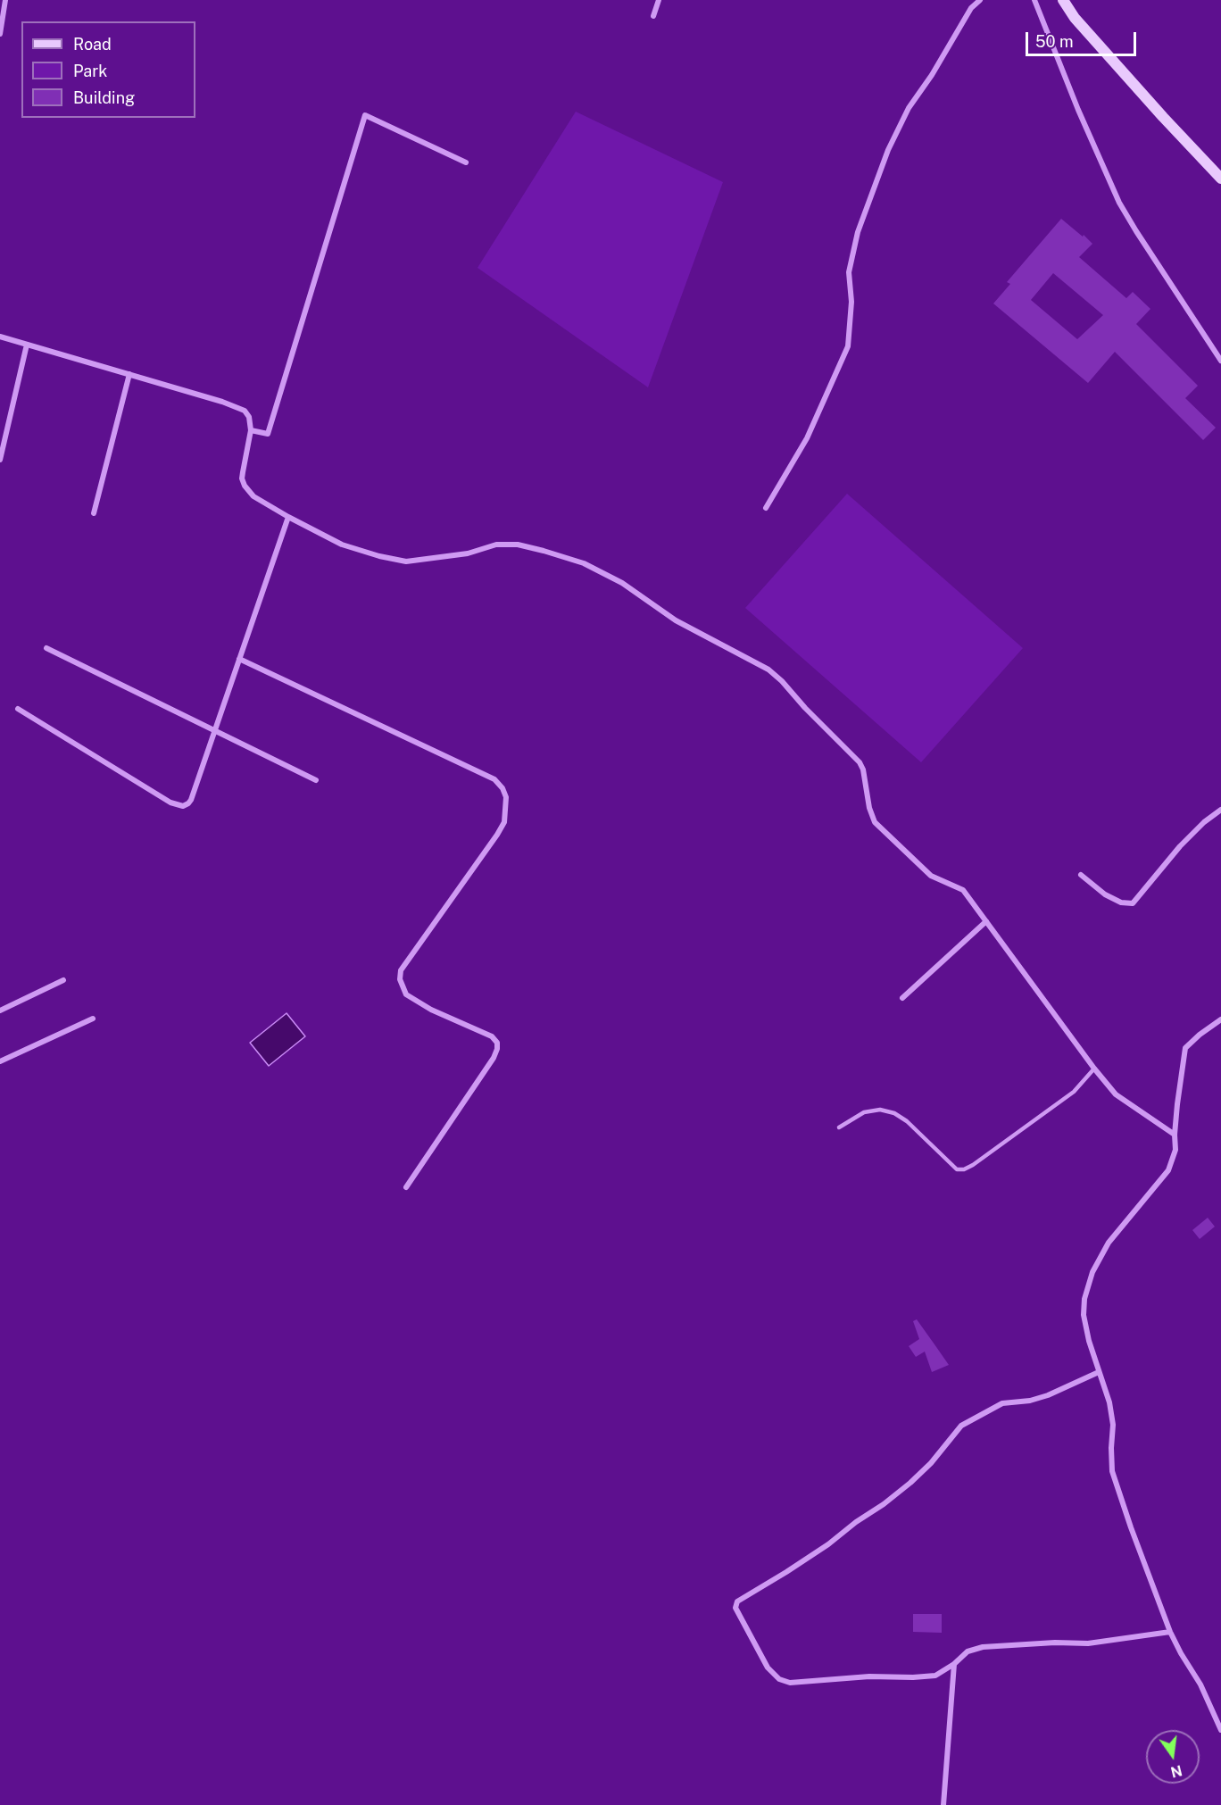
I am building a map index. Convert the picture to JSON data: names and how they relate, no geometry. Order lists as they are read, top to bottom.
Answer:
{
  "legend": ["Road", "Park", "Building"],
  "scale_bar": "50 m",
  "north": "bottom"
}
